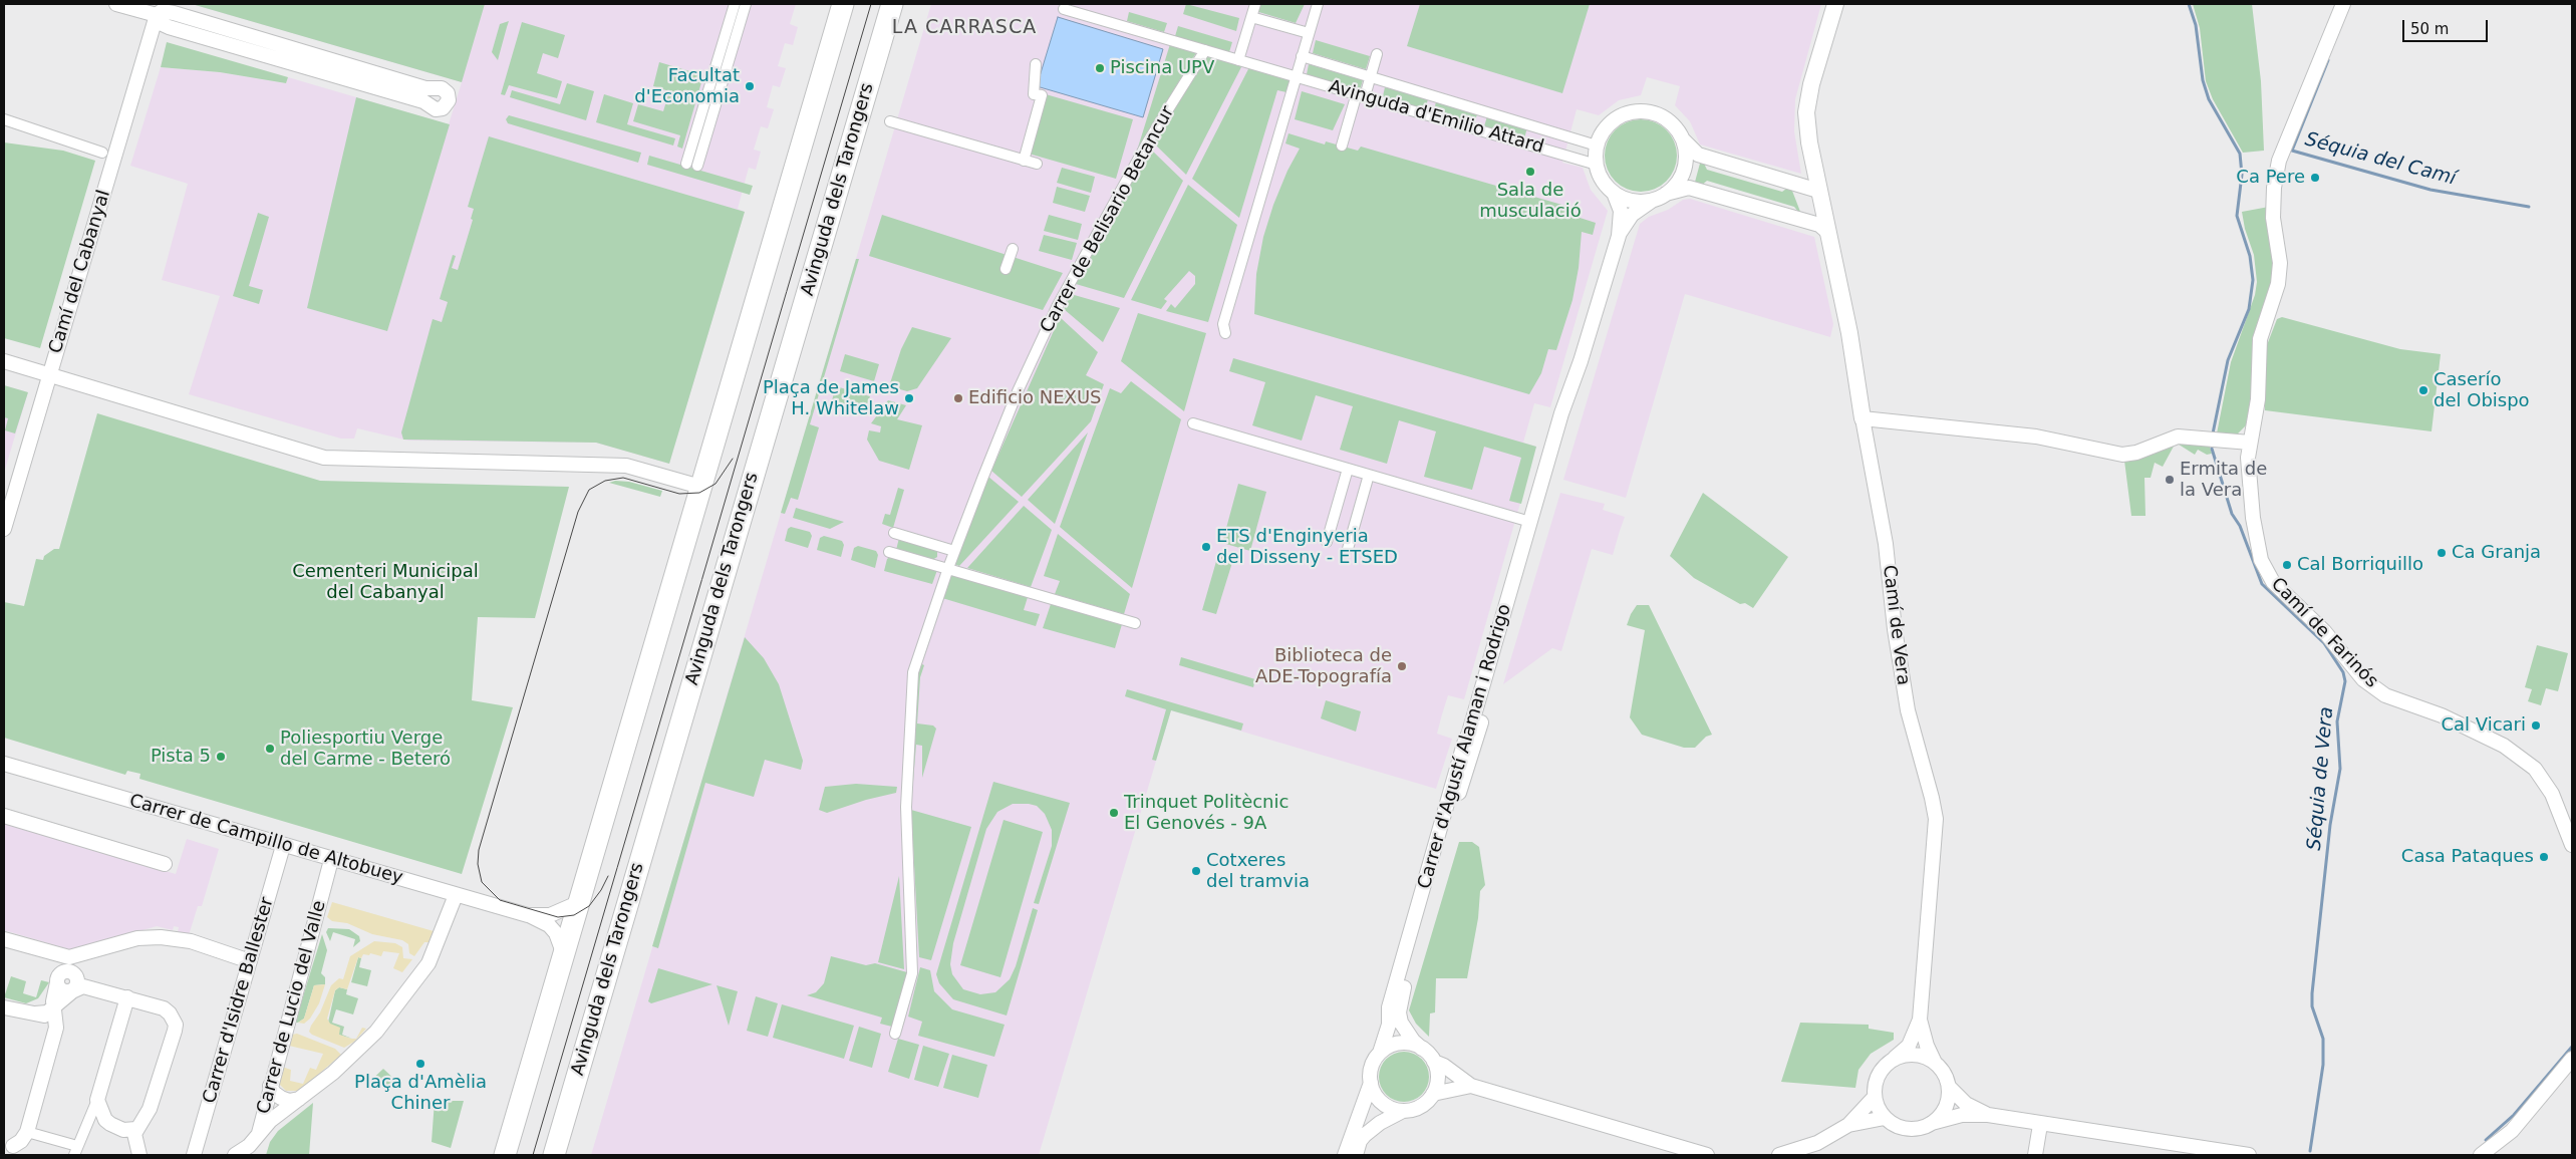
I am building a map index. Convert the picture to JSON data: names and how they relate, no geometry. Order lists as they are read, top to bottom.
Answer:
{
  "streets": {
    "main road": ["Avinguda dels Tarongers"],
    "street": [
      "Avinguda d'Emilio Attard",
      "Carrer de Belisario Betancur",
      "Camí del Cabanyal",
      "Camí de Vera",
      "Camí de Farinós",
      "Carrer d'Agustí Alaman i Rodrigo",
      "Carrer de Campillo de Altobuey",
      "Carrer d'Isidre Ballester",
      "Carrer de Lucio del Valle"
    ]
  },
  "crossings": [
    ["Avinguda d'Emilio Attard", "Carrer de Belisario Betancur"],
    ["Avinguda d'Emilio Attard", "Carrer d'Agustí Alaman i Rodrigo"],
    ["Carrer de Campillo de Altobuey", "Carrer d'Isidre Ballester"],
    ["Carrer de Campillo de Altobuey", "Carrer de Lucio del Valle"]
  ],
  "districts": ["LA CARRASCA"],
  "water": ["Séquia del Camí", "Séquia de Vera"],
  "parks": ["Cementeri Municipal del Cabanyal"],
  "places": [
    "Piscina UPV",
    "Facultat d'Economia",
    "Sala de musculació",
    "Ca Pere",
    "Caserío del Obispo",
    "Plaça de James H. Whitelaw",
    "Edificio NEXUS",
    "Ermita de la Vera",
    "ETS d'Enginyeria del Disseny - ETSED",
    "Ca Granja",
    "Cal Borriquillo",
    "Biblioteca de ADE-Topografía",
    "Cal Vicari",
    "Poliesportiu Verge del Carme - Beteró",
    "Pista 5",
    "Trinquet Politècnic El Genovés - 9A",
    "Casa Pataques",
    "Cotxeres del tramvia",
    "Plaça d'Amèlia Chiner"
  ],
  "scale_bar": "50 m"
}
